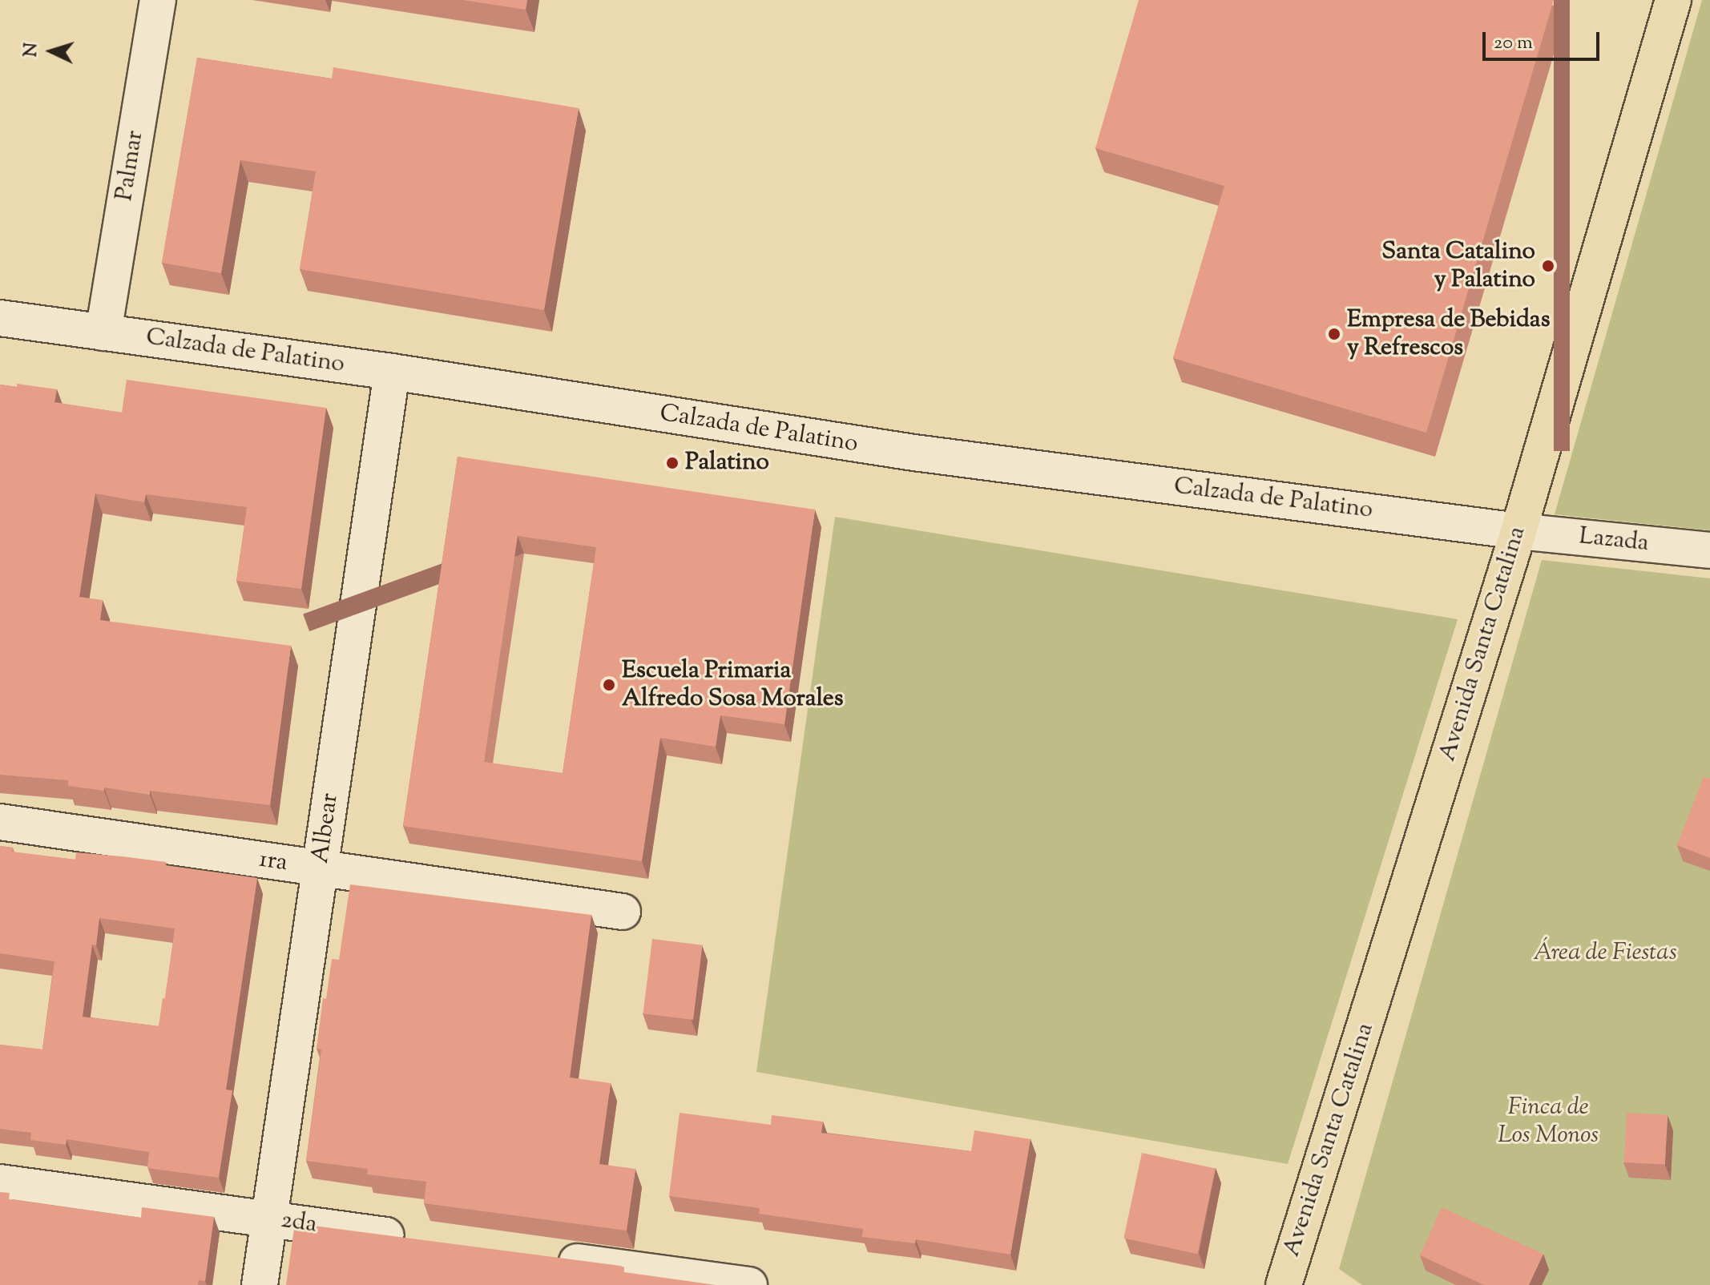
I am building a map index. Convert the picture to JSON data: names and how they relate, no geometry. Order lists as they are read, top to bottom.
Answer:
{
  "streets": {
    "main road": ["Avenida Santa Catalina"],
    "street": [
      "Palmar",
      "Calzada de Palatino",
      "Lazada",
      "Albear",
      "1ra",
      "2da"
    ]
  },
  "crossings": [
    ["Palmar", "Calzada de Palatino"],
    ["Calzada de Palatino", "Lazada"],
    ["Calzada de Palatino", "Avenida Santa Catalina"],
    ["Calzada de Palatino", "Albear"],
    ["Lazada", "Avenida Santa Catalina"],
    ["Albear", "1ra"],
    ["Albear", "2da"]
  ],
  "parks": ["Área de Fiestas", "Finca de Los Monos"],
  "places": [
    "Santa Catalino y Palatino",
    "Empresa de Bebidas y Refrescos",
    "Palatino",
    "Escuela Primaria Alfredo Sosa Morales"
  ],
  "scale_bar": "20 m",
  "north": "left"
}
